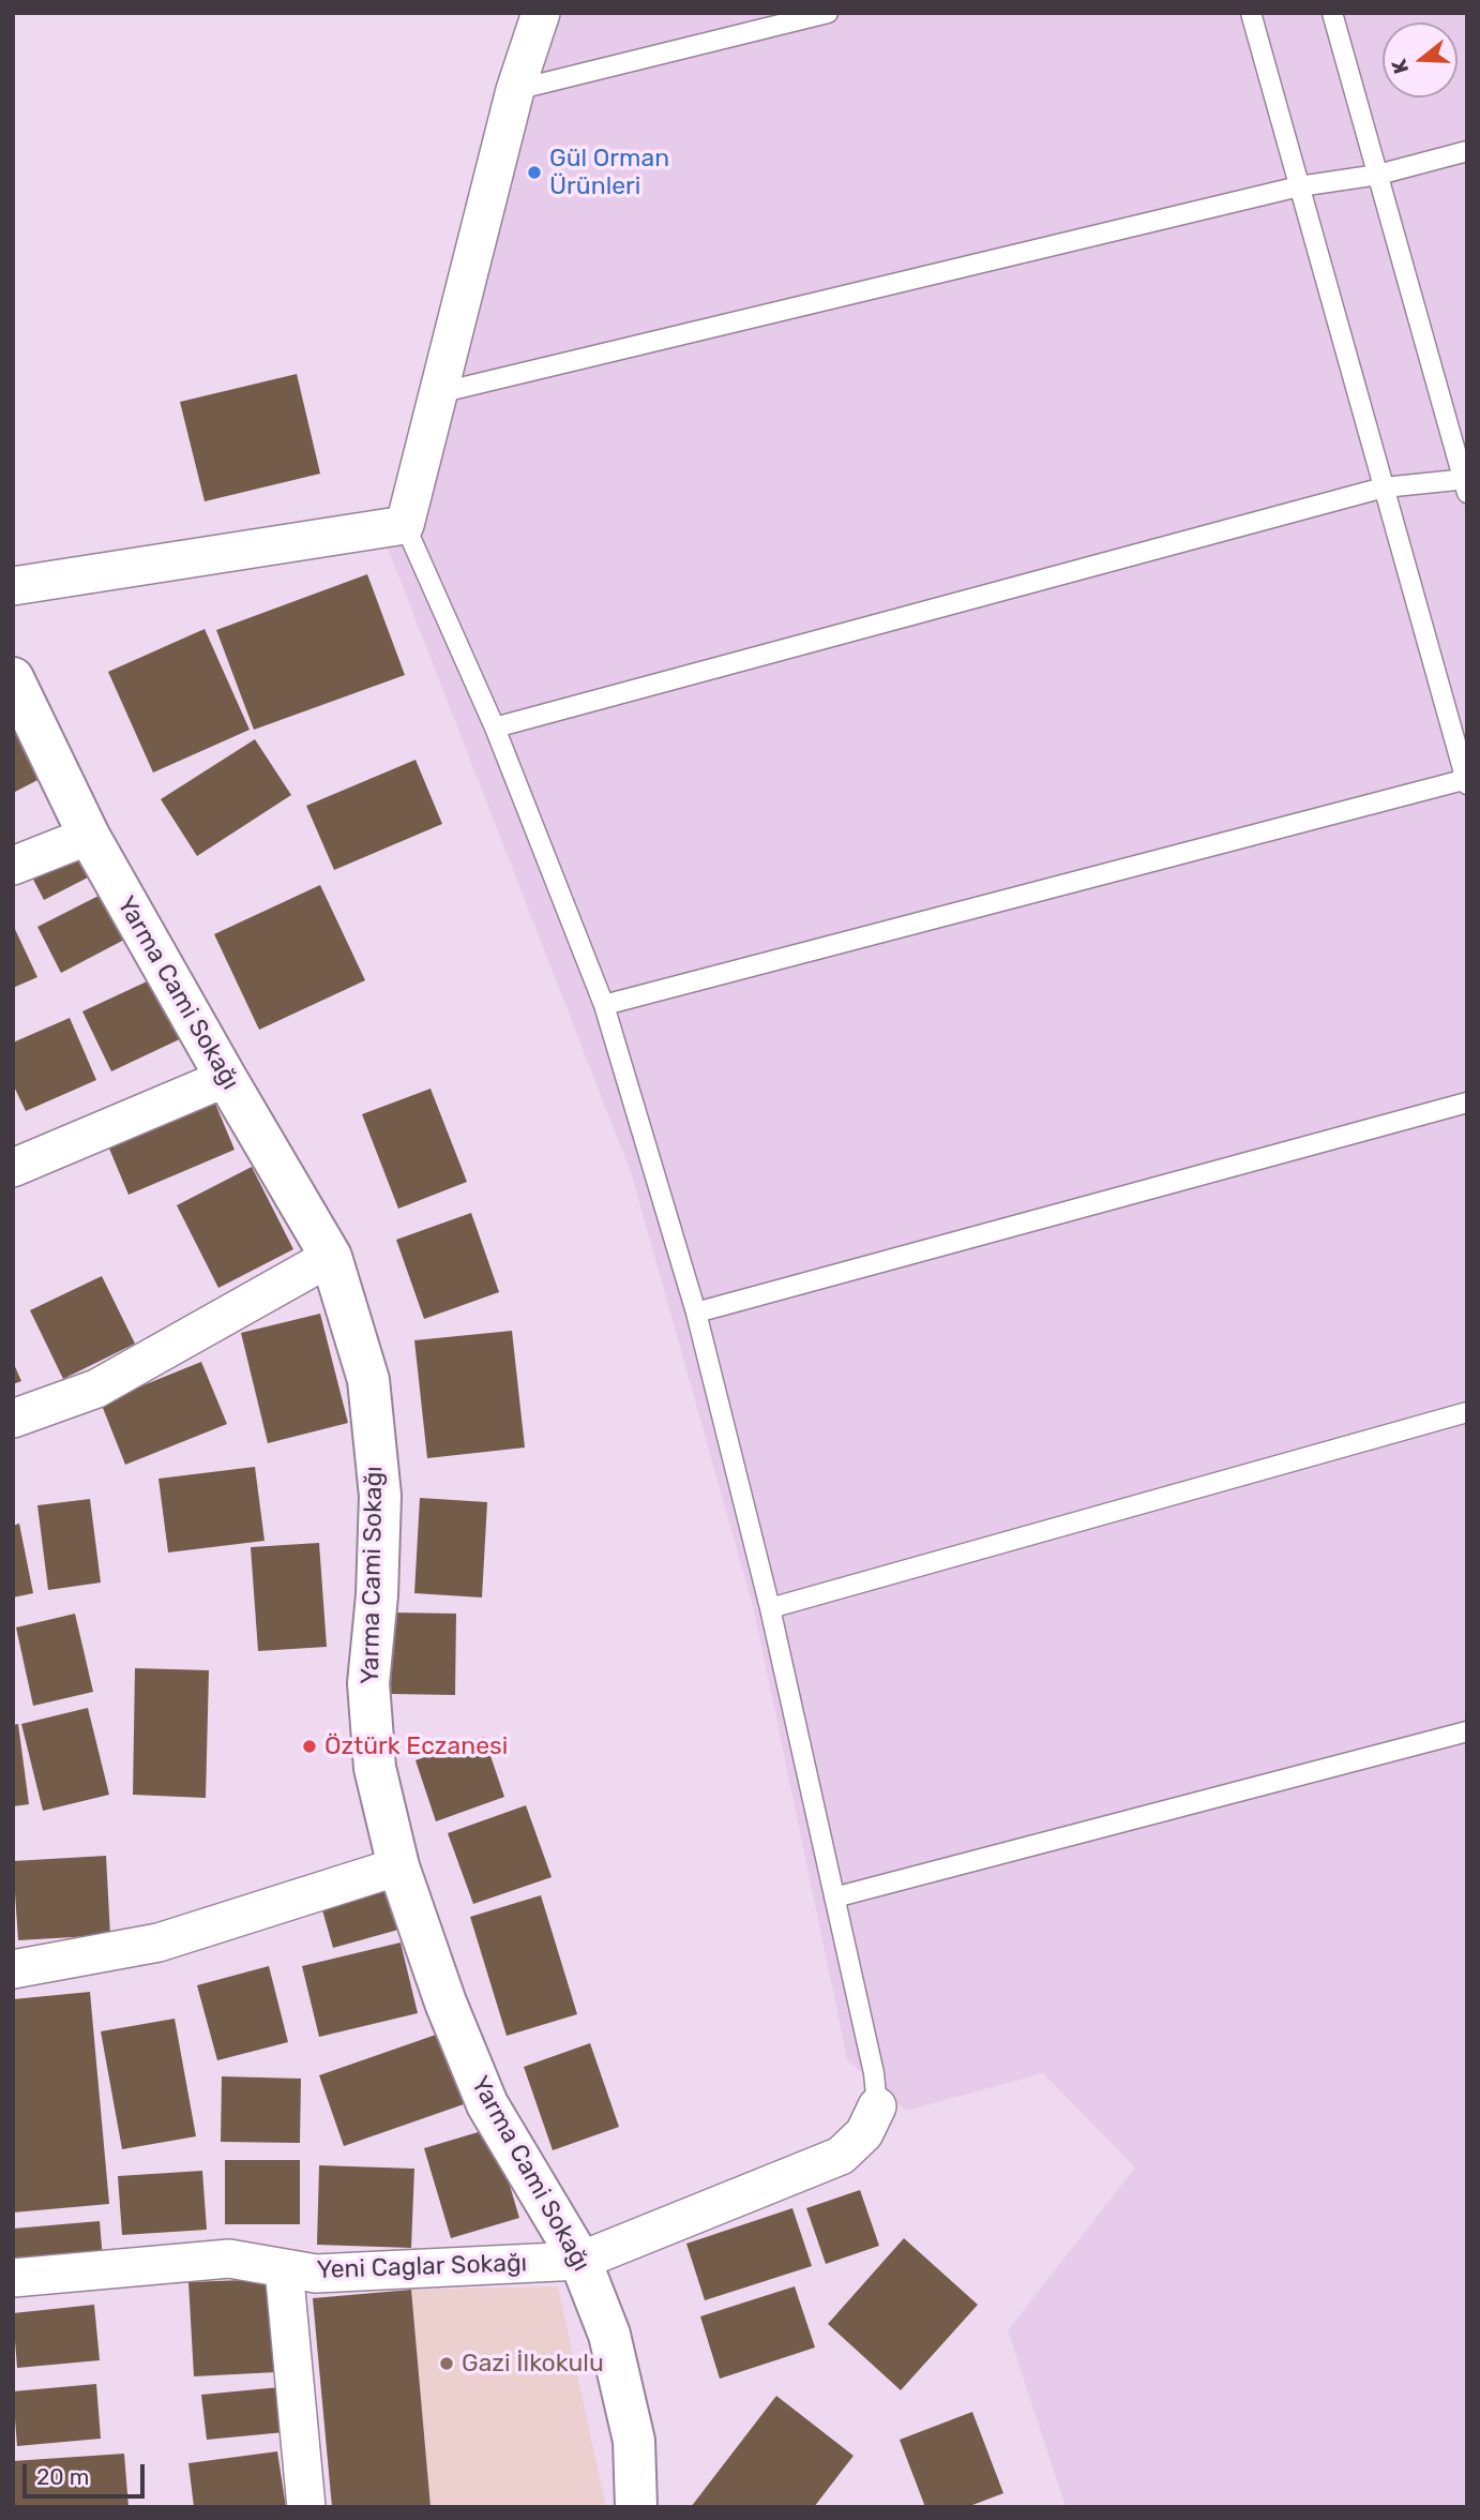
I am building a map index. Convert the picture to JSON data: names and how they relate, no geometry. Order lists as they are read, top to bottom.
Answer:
{
  "streets": {
    "street": ["Yarma Cami Sokağı", "Yeni Caglar Sokağı"]
  },
  "crossings": [
    ["Yarma Cami Sokağı", "Yeni Caglar Sokağı"]
  ],
  "places": ["Gül Orman Ürünleri", "Öztürk Eczanesi", "Gazi İlkokulu"],
  "scale_bar": "20 m",
  "north": "left"
}
